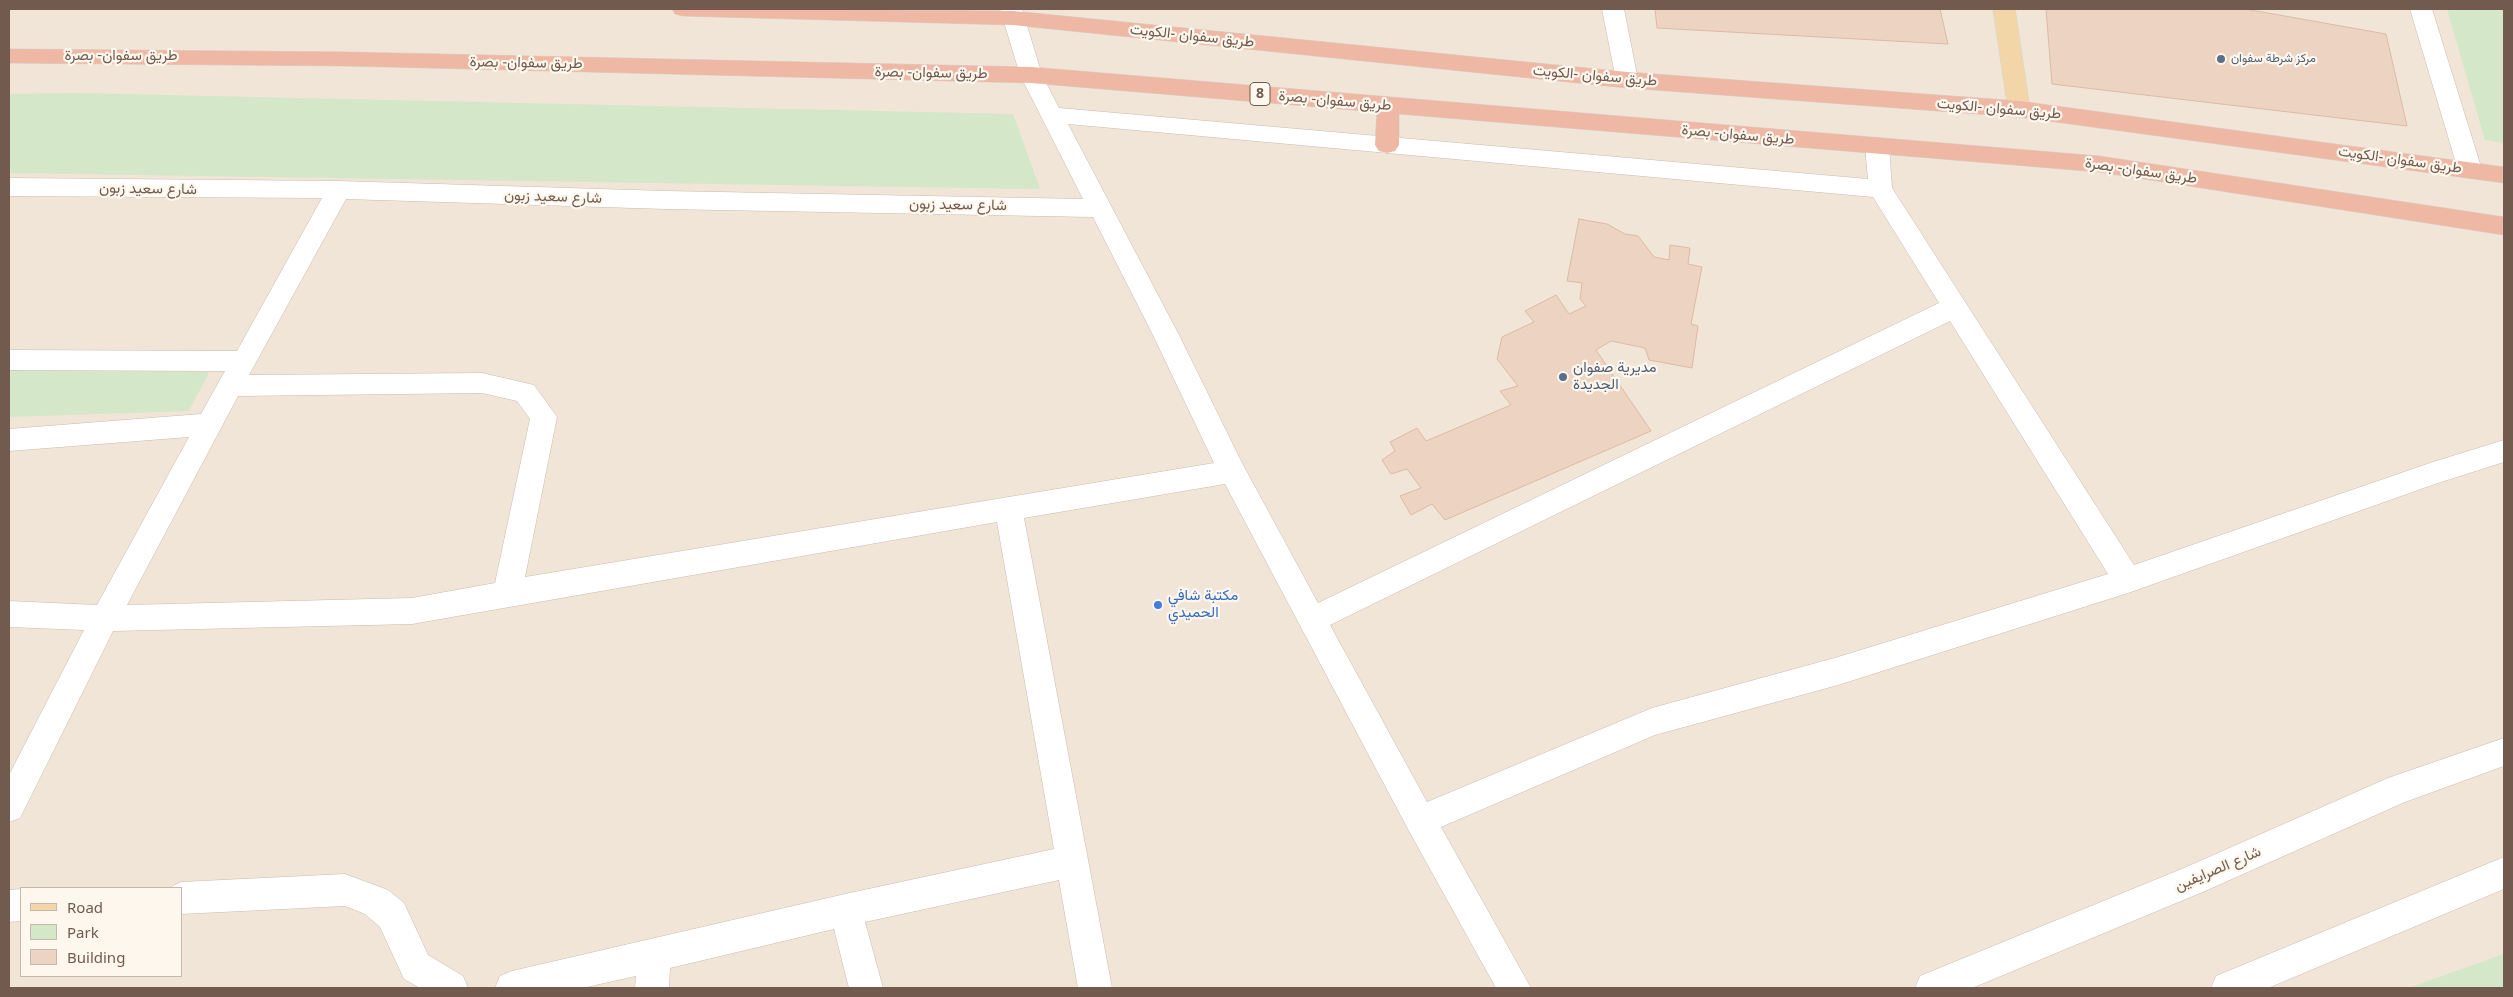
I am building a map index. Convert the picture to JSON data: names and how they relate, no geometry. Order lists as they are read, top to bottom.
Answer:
{
  "streets": {
    "highway": ["طريق سفوان -الكويت", "طريق سفوان- بصرة", "8"],
    "street": ["شارع سعيد زبون", "شارع الصرايفين"]
  },
  "places": ["مركز شرطة سفوان", "مديرية صفوان الجديدة", "مكتبة شافي الحميدي"],
  "legend": ["Road", "Park", "Building"]
}
